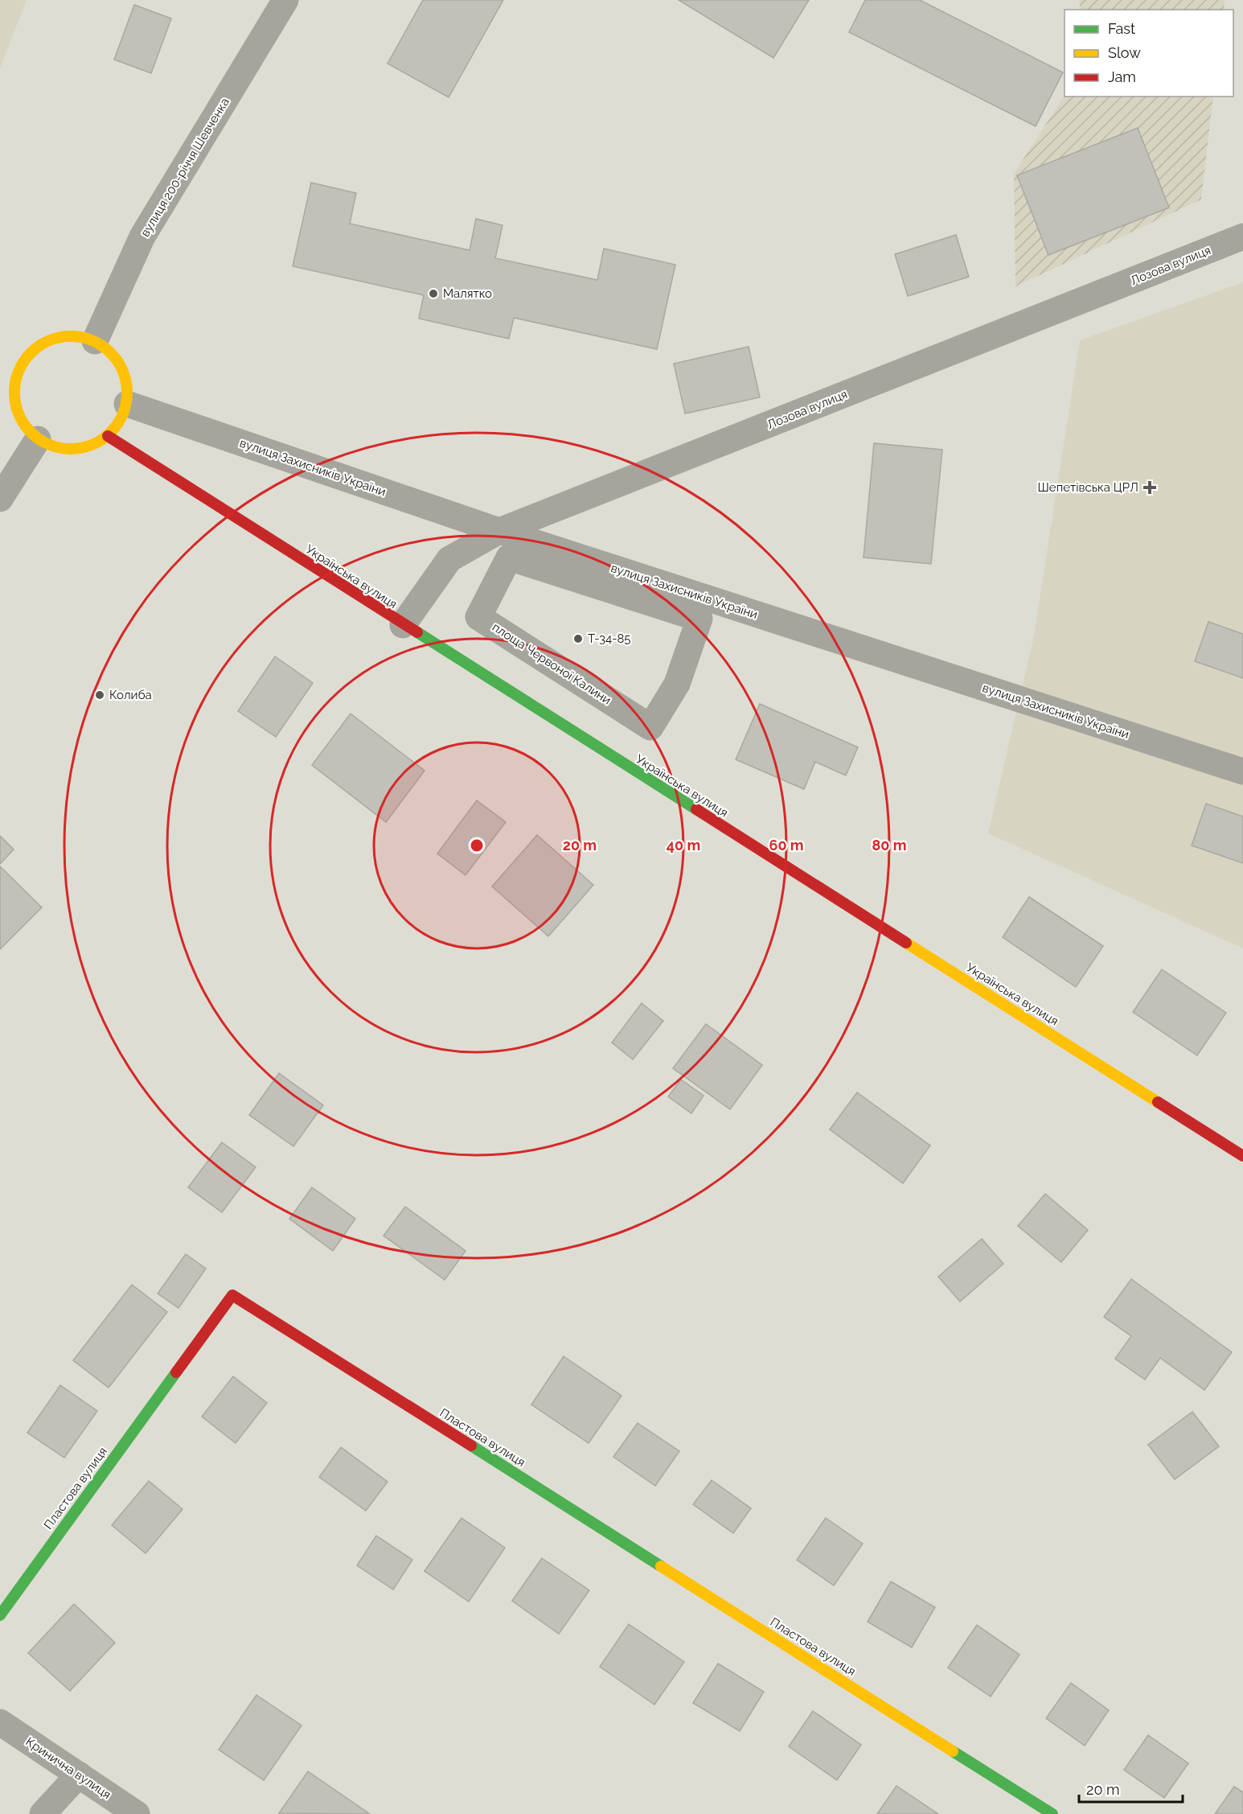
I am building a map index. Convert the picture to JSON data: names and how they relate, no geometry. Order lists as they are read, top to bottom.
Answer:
{
  "streets": {
    "main road": ["Українська вулиця", "Пластова вулиця"],
    "street": [
      "вулиця 200-річчя Шевченка",
      "Лозова вулиця",
      "вулиця Захисників України",
      "площа Червоної Калини",
      "Кринична вулиця"
    ]
  },
  "crossings": [
    ["вулиця 200-річчя Шевченка", "вулиця Захисників України"],
    ["вулиця 200-річчя Шевченка", "Українська вулиця"],
    ["Лозова вулиця", "вулиця Захисників України"],
    ["Лозова вулиця", "Українська вулиця"],
    ["вулиця Захисників України", "Українська вулиця"]
  ],
  "places": {
    "other": ["Малятко", "Т-34-85", "Колиба"],
    "health": ["Шепетівська ЦРЛ"]
  },
  "legend": ["Fast", "Slow", "Jam"],
  "scale_bar": "20 m",
  "rings": [
    "20 m",
    "40 m",
    "60 m",
    "80 m"
  ]
}
